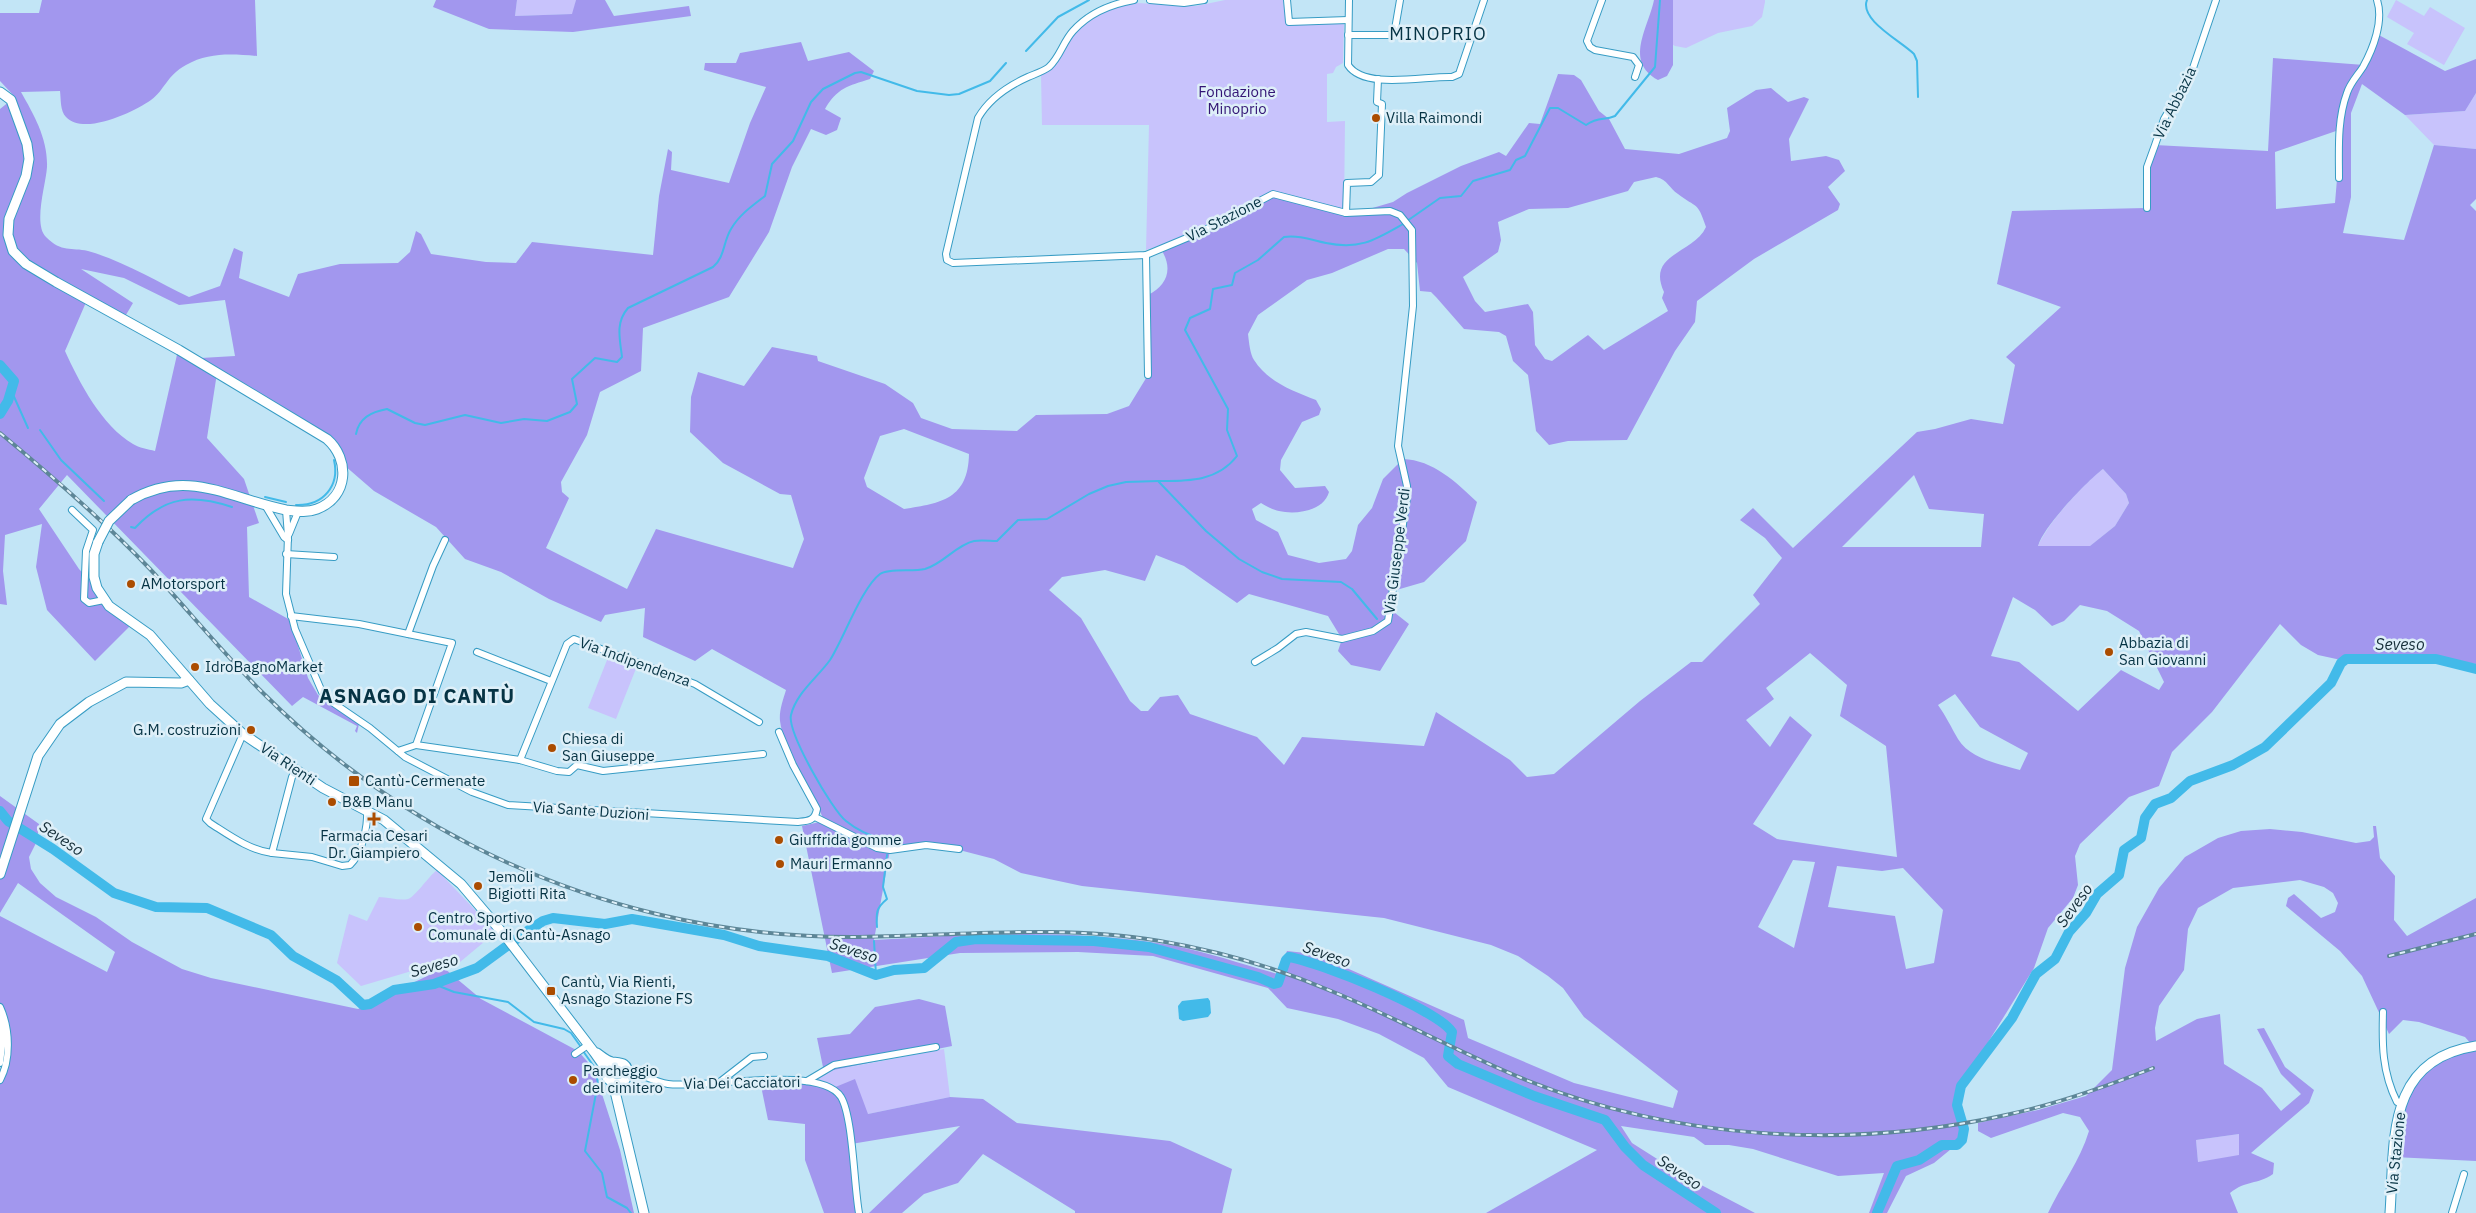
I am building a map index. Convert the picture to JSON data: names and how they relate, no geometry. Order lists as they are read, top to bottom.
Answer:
{
  "streets": {
    "main road": ["Via Stazione", "Via Rienti"],
    "street": [
      "Via Abbazia",
      "Via Giuseppe Verdi",
      "Via Indipendenza",
      "Via Sante Duzioni",
      "Via Dei Cacciatori"
    ]
  },
  "crossings": [
    ["Via Stazione", "Via Giuseppe Verdi"]
  ],
  "districts": ["MINOPRIO", "ASNAGO DI CANTÙ"],
  "water": ["Seveso"],
  "parks": ["Fondazione Minoprio"],
  "places": {
    "other": [
      "Villa Raimondi",
      "AMotorsport",
      "Abbazia di San Giovanni",
      "IdroBagnoMarket",
      "G.M. costruzioni",
      "Chiesa di San Giuseppe",
      "B&B Manu",
      "Giuffrida gomme",
      "Mauri Ermanno",
      "Jemoli Bigiotti Rita",
      "Centro Sportivo Comunale di Cantù-Asnago",
      "Parcheggio del cimitero"
    ],
    "transit": ["Cantù-Cermenate", "Cantù, Via Rienti, Asnago Stazione FS"],
    "health": ["Farmacia Cesari Dr. Giampiero"]
  }
}
